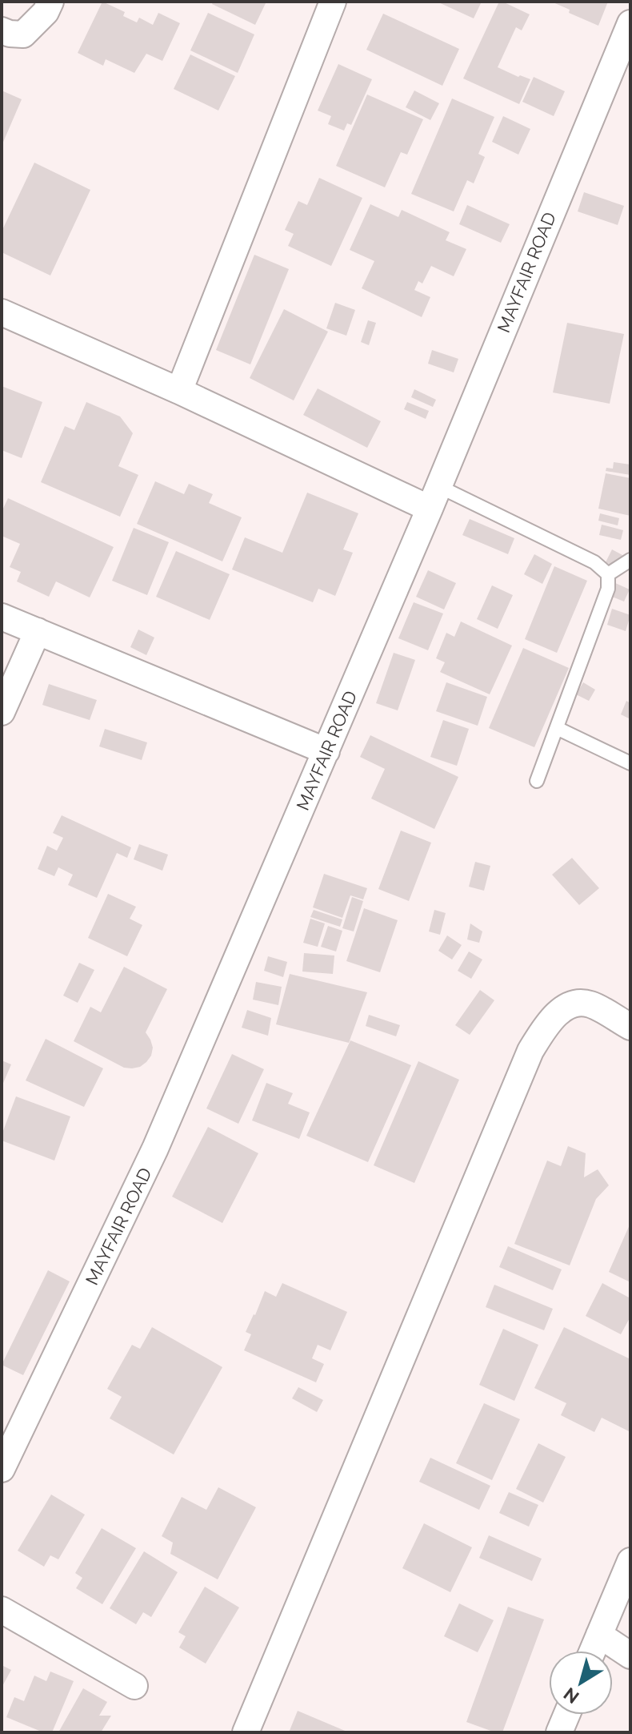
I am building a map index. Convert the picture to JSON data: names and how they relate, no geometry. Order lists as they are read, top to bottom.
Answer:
{
  "streets": {
    "street": ["MAYFAIR ROAD"]
  },
  "north": "bottom left"
}
